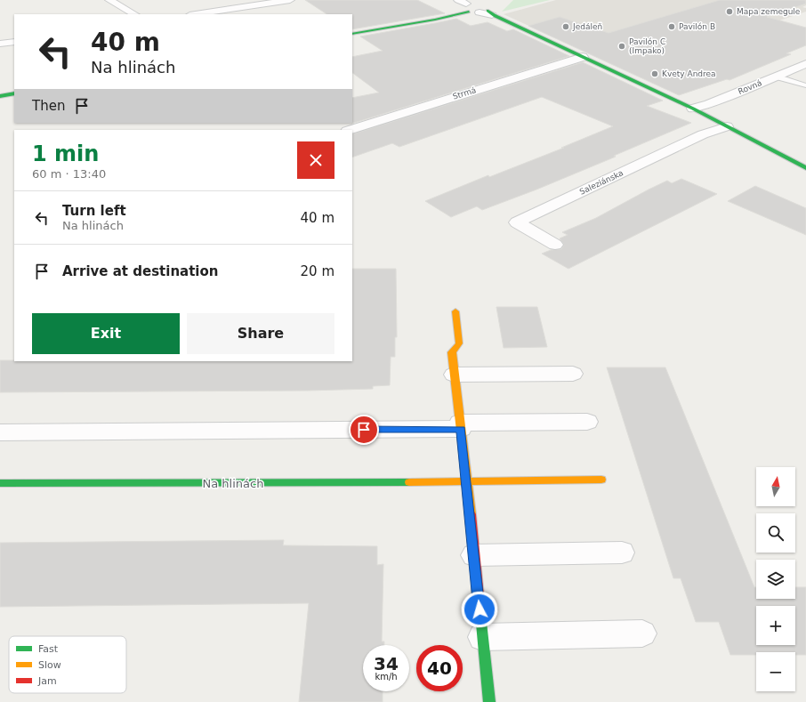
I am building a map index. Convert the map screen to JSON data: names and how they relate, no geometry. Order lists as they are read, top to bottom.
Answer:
{
  "streets": {
    "street": [
      "Rovná",
      "Strmá",
      "Saleziánska",
      "Na hlinách"
    ]
  },
  "places": [
    "Mapa zemegule",
    "Jedáleň",
    "Pavilón B",
    "Pavilón C (Impako)",
    "Kvety Andrea"
  ],
  "legend": ["Fast", "Slow", "Jam"],
  "north": "top",
  "page": {
    "turn": ["40 m", "Na hlinách"],
    "then": "Then",
    "heading": ["1 min", "60 m · 13:40"],
    "list": [
      {
        "name": "Turn left",
        "note": "Na hlinách",
        "value": "40 m"
      },
      {
        "name": "Arrive at destination",
        "value": "20 m"
      }
    ],
    "buttons": ["Exit", "Share"],
    "map_buttons": ["+", "−"],
    "speed": "34 km/h",
    "limit": "40"
  }
}
